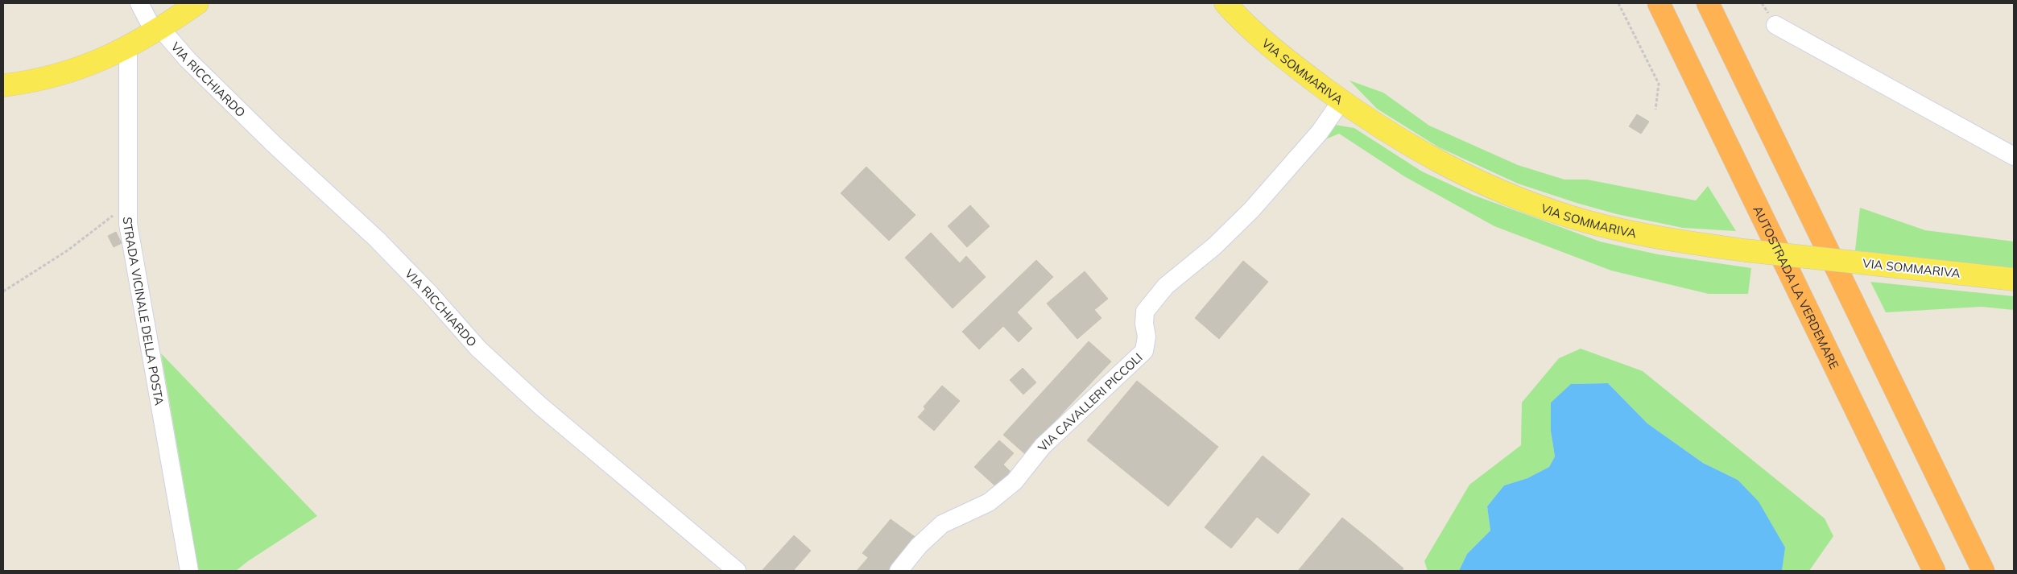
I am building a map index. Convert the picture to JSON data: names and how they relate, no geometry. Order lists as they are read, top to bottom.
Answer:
{
  "streets": {
    "highway": ["AUTOSTRADA LA VERDEMARE"],
    "main road": ["VIA SOMMARIVA"],
    "street": ["VIA RICCHIARDO", "STRADA VICINALE DELLA POSTA", "VIA CAVALLERI PICCOLI"]
  },
  "crossings": [
    ["VIA SOMMARIVA", "VIA CAVALLERI PICCOLI"]
  ]
}
